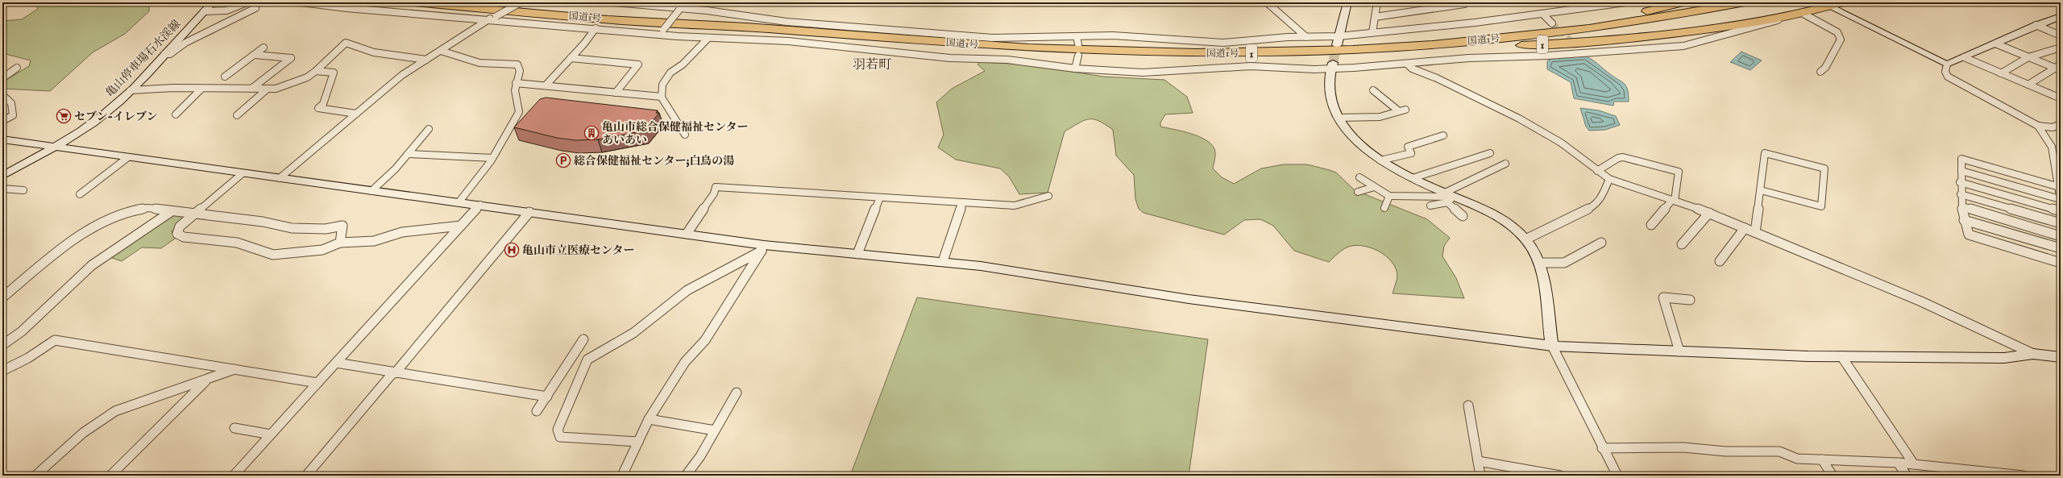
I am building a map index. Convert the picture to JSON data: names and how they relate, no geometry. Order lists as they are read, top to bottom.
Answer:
{
  "streets": {
    "highway": ["国道1号", "1"],
    "street": ["亀山停車場石水渓線"]
  },
  "crossings": [
    ["国道1号", "1"]
  ],
  "districts": ["羽若町"],
  "places": {
    "supermarket": ["セブン-イレブン"],
    "building": ["亀山市総合保健福祉センター あいあい"],
    "parking": ["総合保健福祉センター;白鳥の湯"],
    "hospital": ["亀山市立医療センター"]
  }
}
